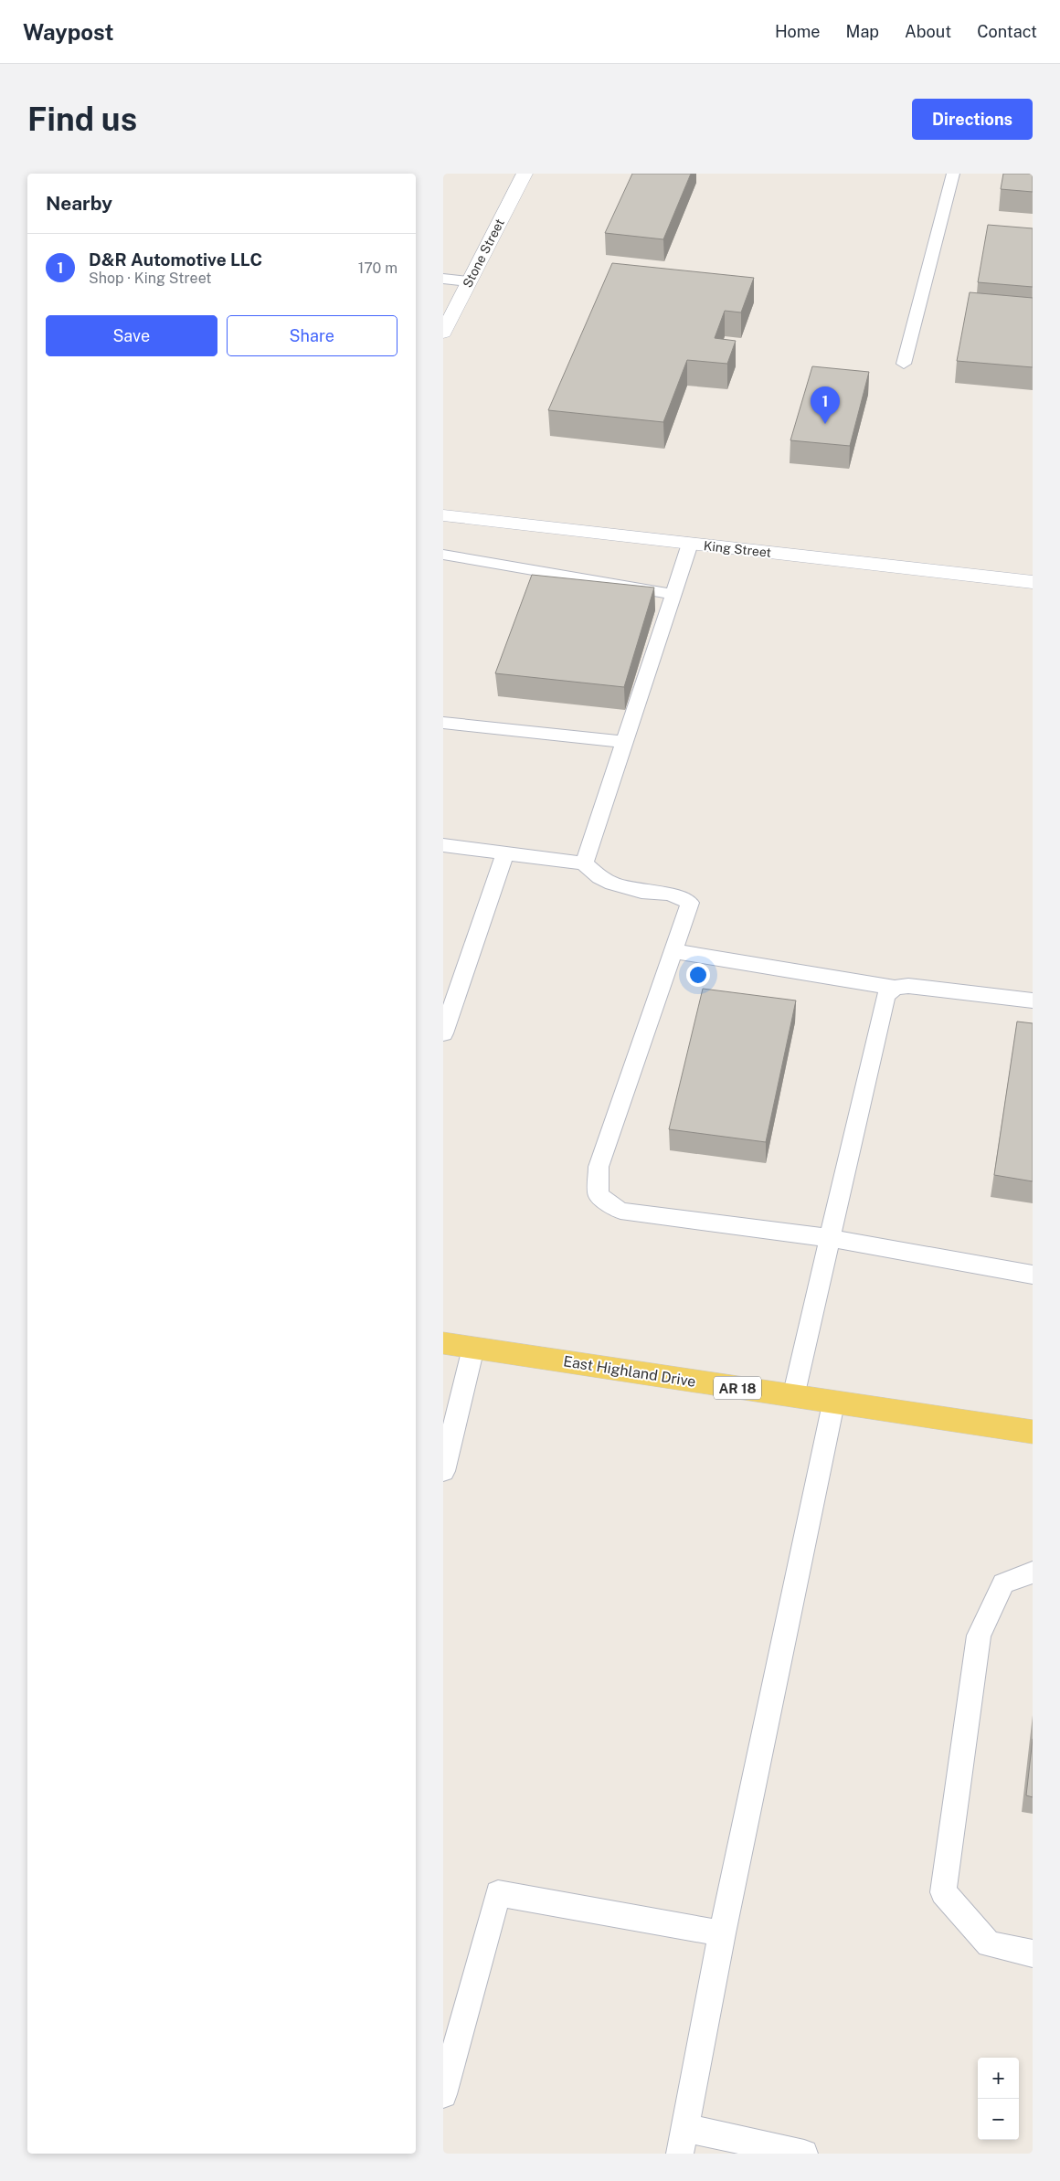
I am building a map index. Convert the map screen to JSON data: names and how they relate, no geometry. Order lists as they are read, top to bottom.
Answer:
{
  "streets": {
    "main road": ["East Highland Drive", "AR 18"],
    "street": ["Stone Street", "King Street"]
  },
  "page": {
    "header": "Waypost",
    "nav": [
      "Home",
      "Map",
      "About",
      "Contact"
    ],
    "buttons": [
      "Directions",
      ["Save", "Share"]
    ],
    "title": "Find us",
    "heading": "Nearby",
    "list": [
      {
        "mark": "1",
        "name": "D&R Automotive LLC",
        "note": "Shop · King Street",
        "value": "170 m"
      }
    ],
    "pins": "1",
    "map_buttons": ["+", "−"]
  }
}
